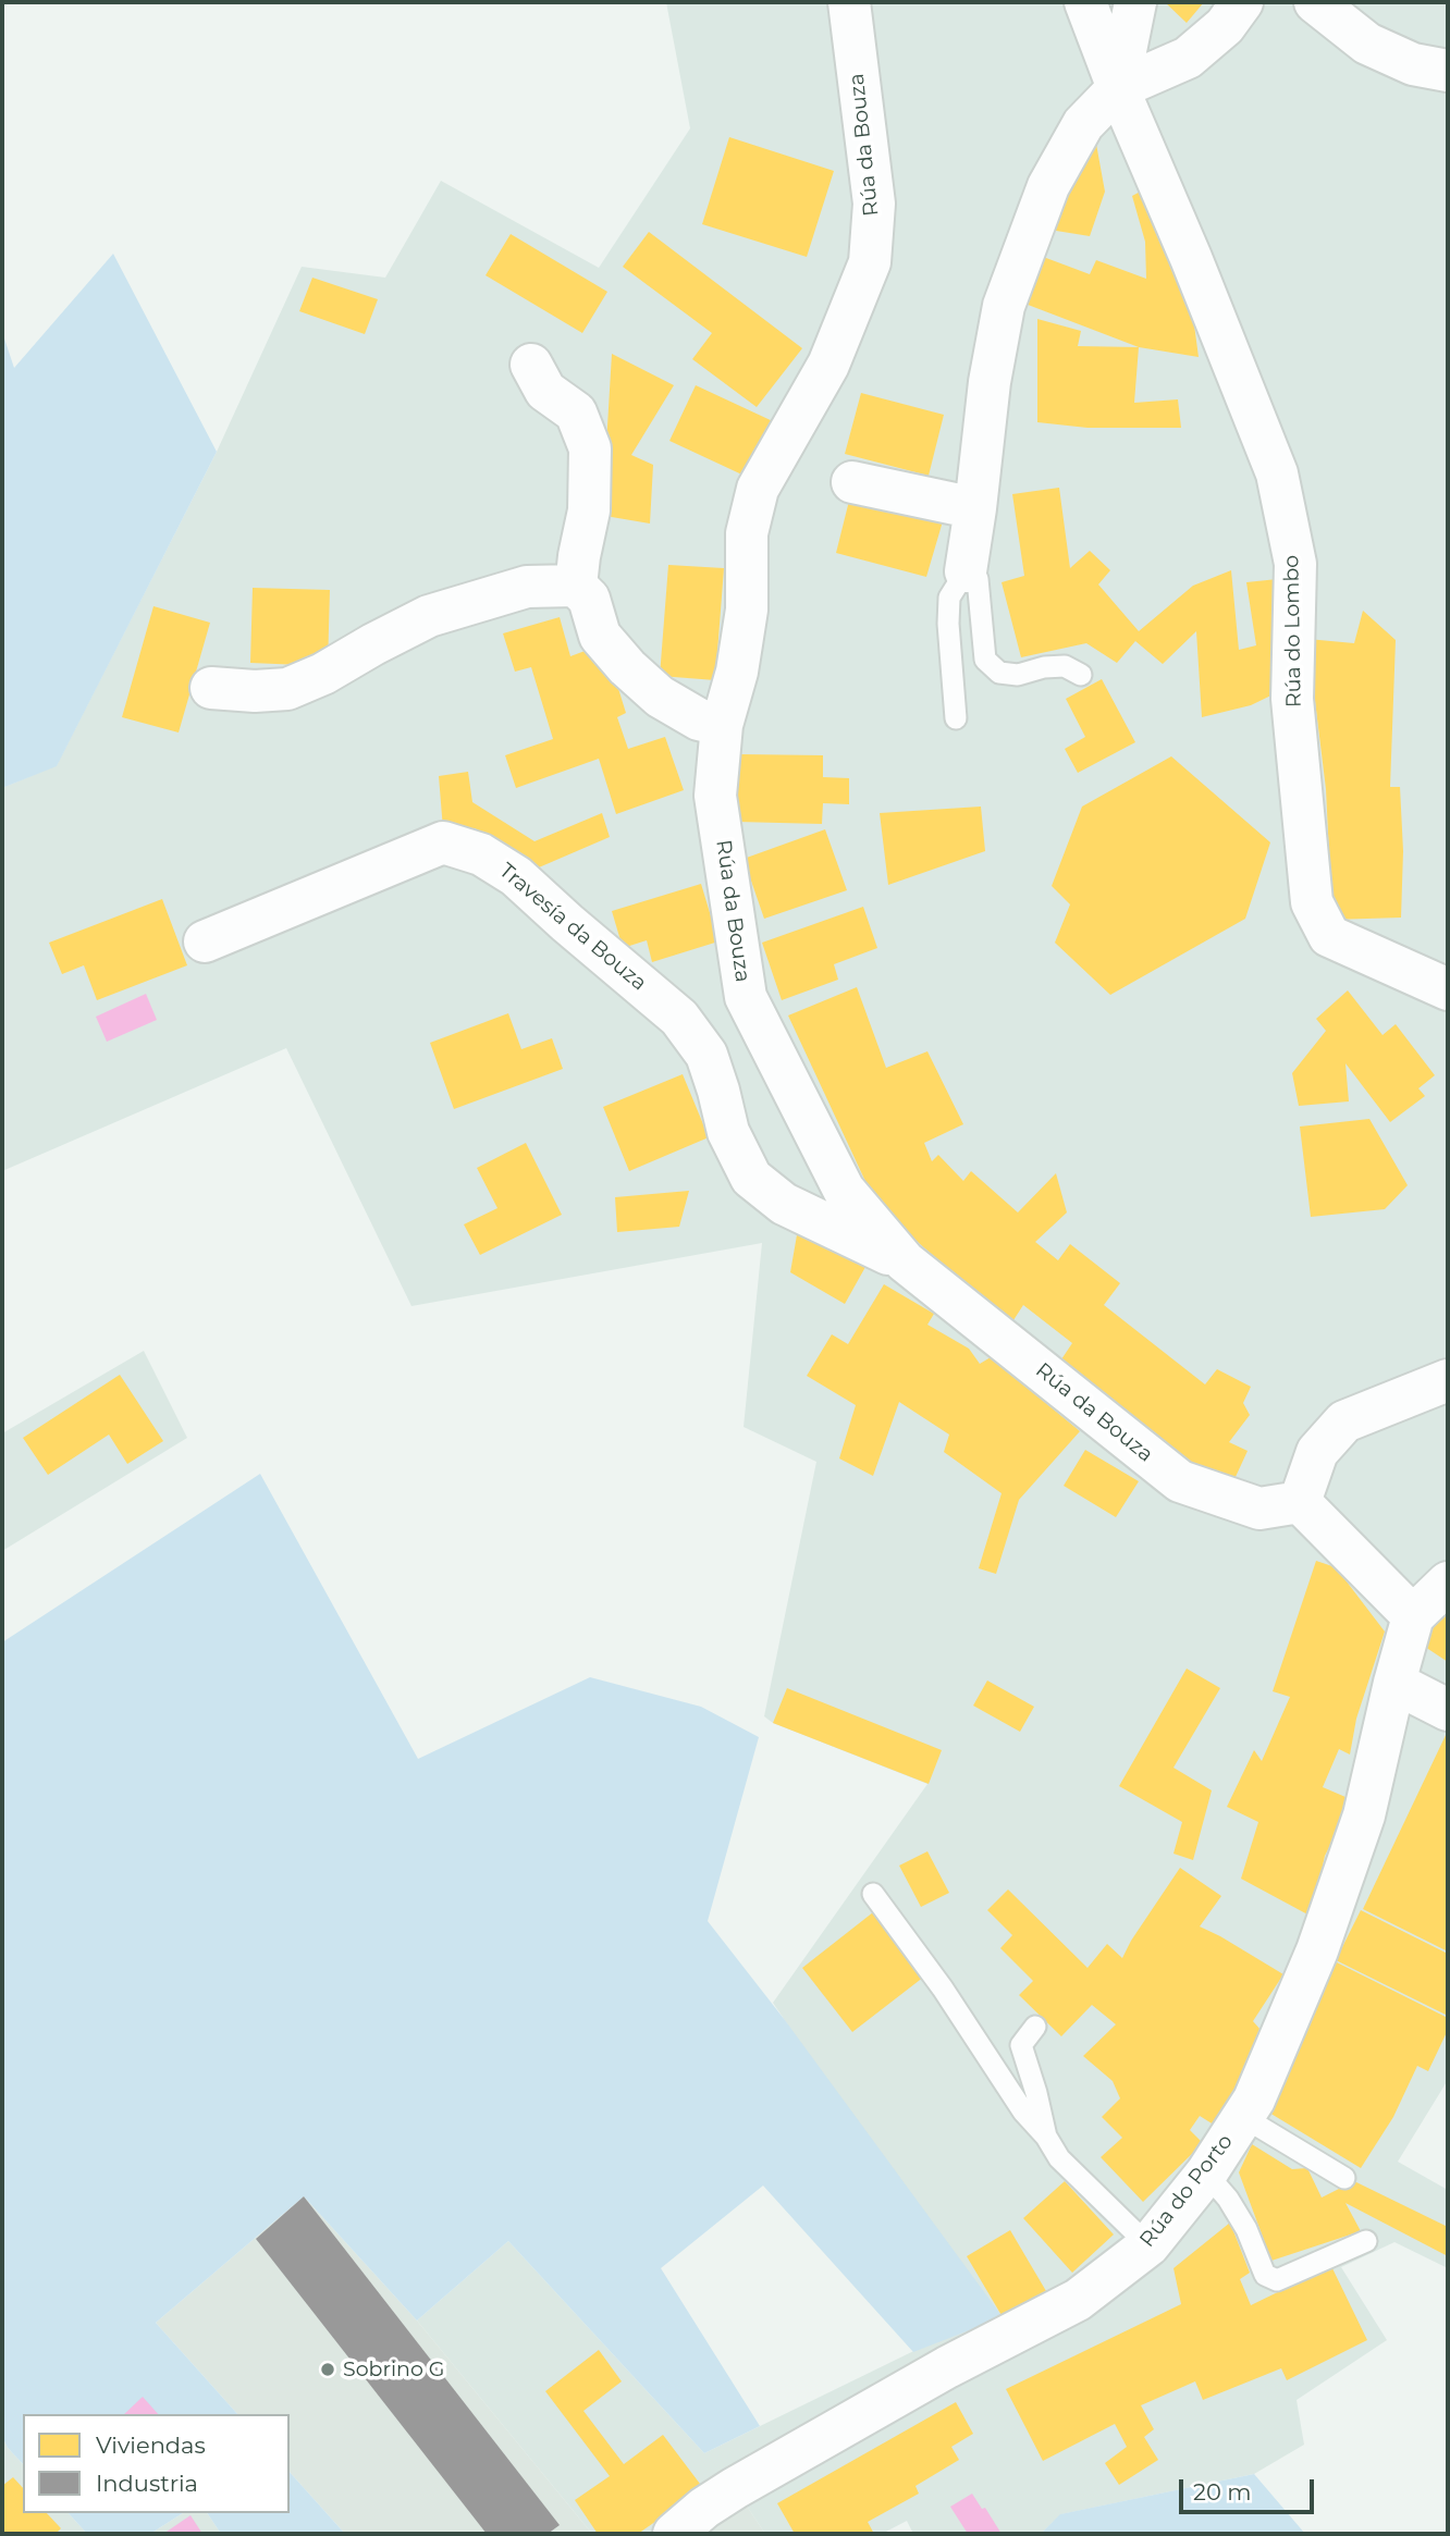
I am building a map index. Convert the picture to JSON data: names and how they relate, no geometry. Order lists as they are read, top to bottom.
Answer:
{
  "streets": {
    "street": [
      "Rúa da Bouza",
      "Rúa do Lombo",
      "Travesía da Bouza",
      "Rúa do Porto"
    ]
  },
  "crossings": [
    ["Rúa da Bouza", "Travesía da Bouza"]
  ],
  "places": ["Sobrino G"],
  "legend": ["Viviendas", "Industria"],
  "scale_bar": "20 m"
}
